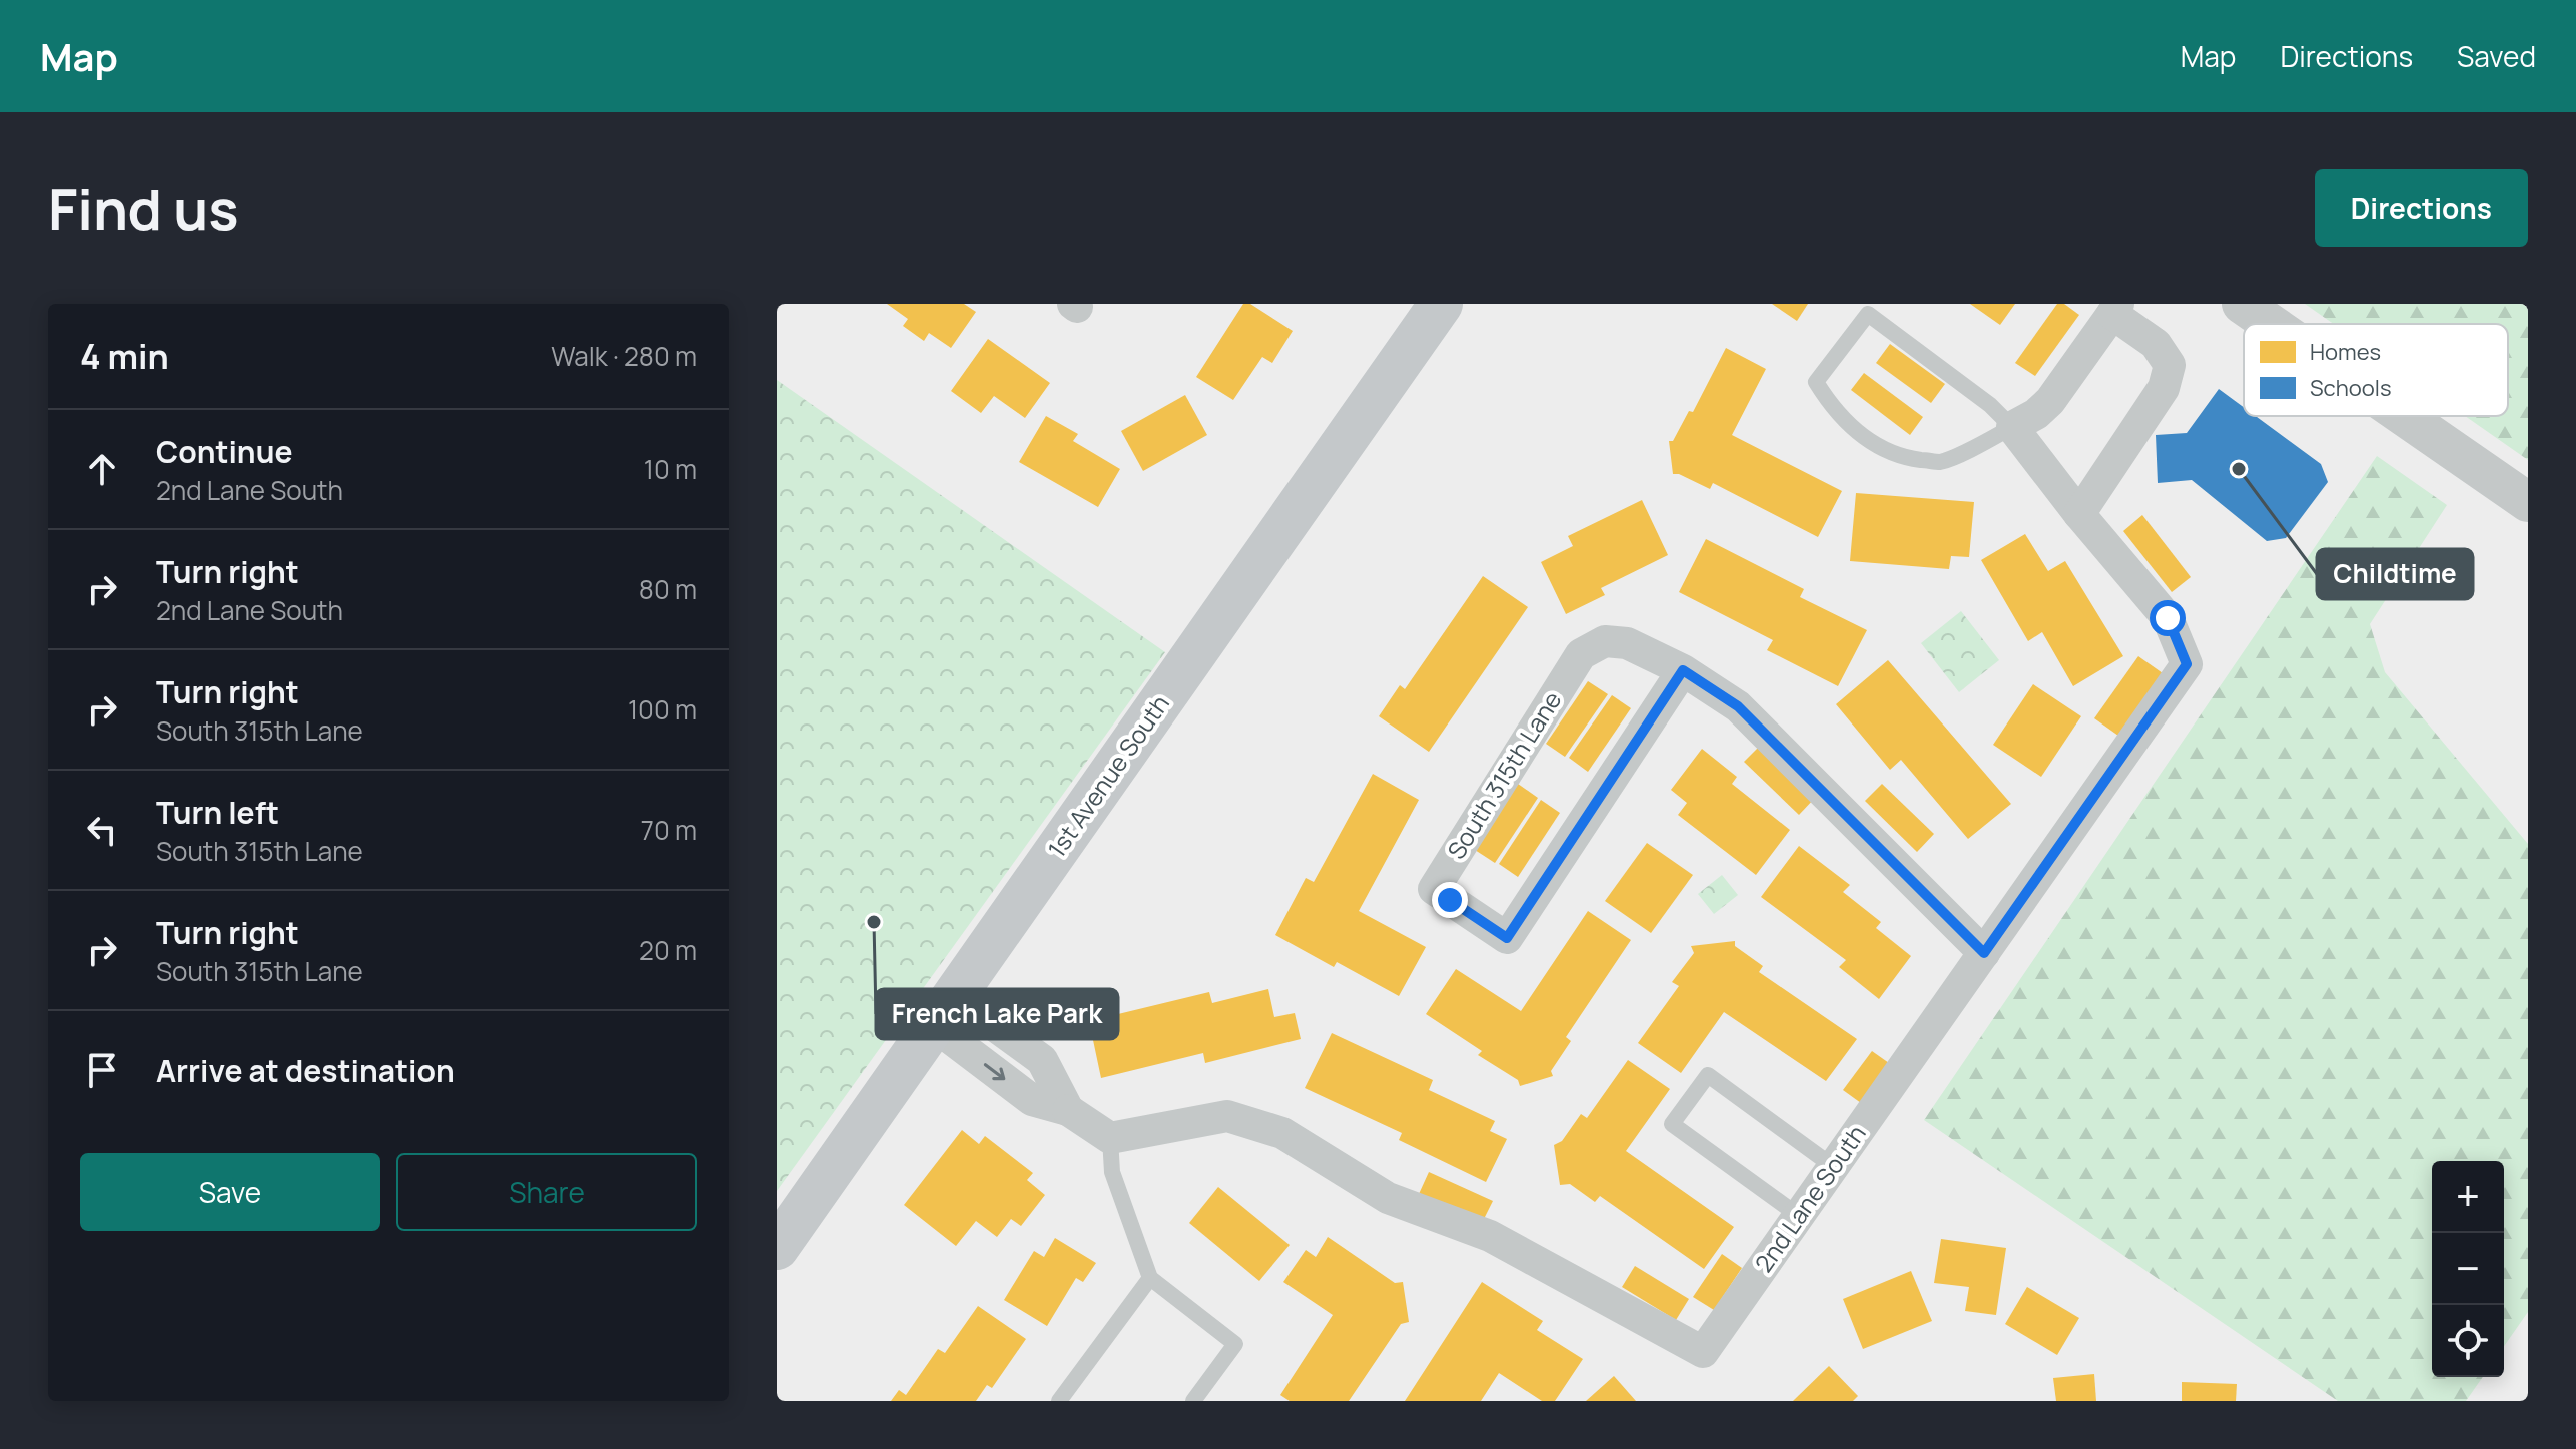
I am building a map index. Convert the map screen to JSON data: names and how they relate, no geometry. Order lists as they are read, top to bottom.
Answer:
{
  "streets": {
    "main road": ["1st Avenue South"],
    "street": ["South 315th Lane", "2nd Lane South"]
  },
  "crossings": [
    ["South 315th Lane", "2nd Lane South"]
  ],
  "places": ["Childtime", "French Lake Park"],
  "legend": ["Homes", "Schools"],
  "page": {
    "header": "Map",
    "nav": ["Map", "Directions", "Saved"],
    "buttons": [
      "Directions",
      ["Save", "Share"]
    ],
    "title": "Find us",
    "heading": ["4 min", "Walk · 280 m"],
    "list": [
      ["Continue", "2nd Lane South", "10 m"],
      ["Turn right", "2nd Lane South", "80 m"],
      ["Turn right", "South 315th Lane", "100 m"],
      ["Turn left", "South 315th Lane", "70 m"],
      ["Turn right", "South 315th Lane", "20 m"],
      "Arrive at destination"
    ],
    "map_buttons": ["+", "−"]
  }
}
